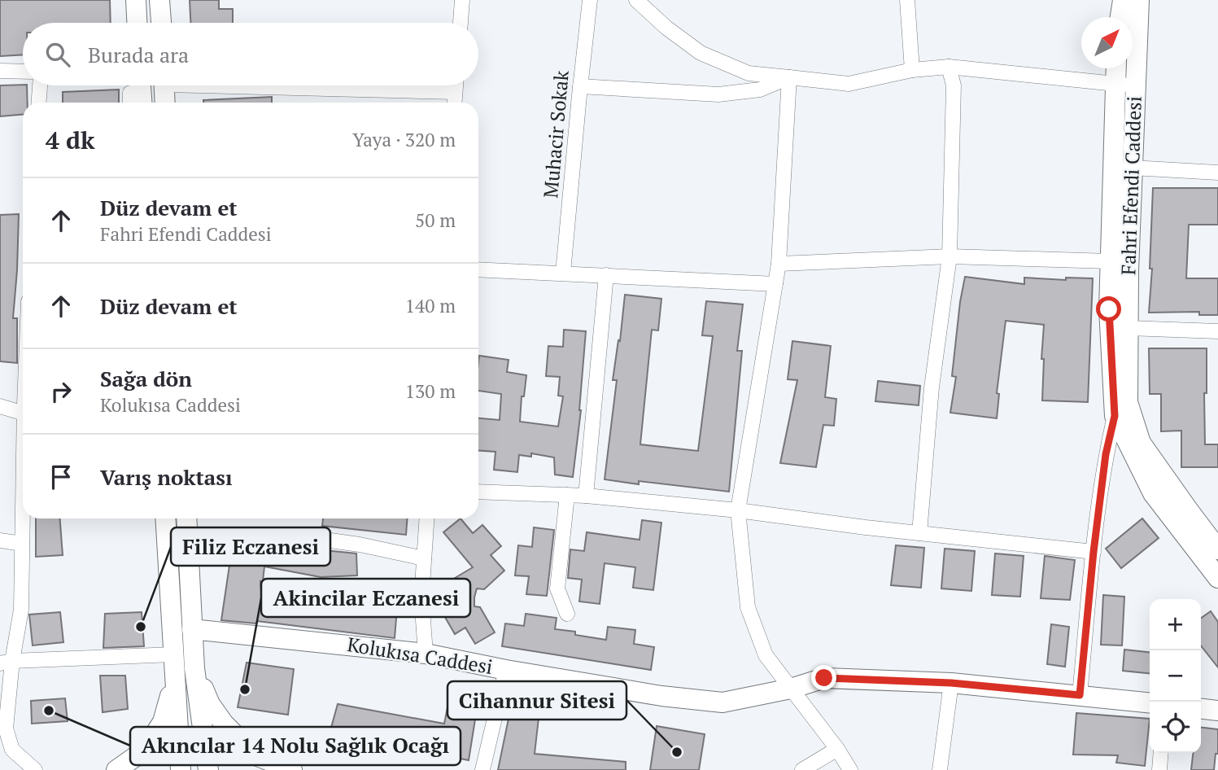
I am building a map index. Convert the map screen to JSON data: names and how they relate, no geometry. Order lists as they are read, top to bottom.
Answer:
{
  "streets": {
    "street": ["Muhacir Sokak", "Fahri Efendi Caddesi", "Kolukısa Caddesi"]
  },
  "places": [
    "Filiz Eczanesi",
    "Akincilar Eczanesi",
    "Akıncılar 14 Nolu Sağlık Ocağı",
    "Cihannur Sitesi"
  ],
  "north": "top right",
  "page": {
    "search": "Burada ara",
    "heading": ["4 dk", "Yaya · 320 m"],
    "list": [
      ["Düz devam et", "Fahri Efendi Caddesi", "50 m"],
      ["Düz devam et", "140 m"],
      ["Sağa dön", "Kolukısa Caddesi", "130 m"],
      "Varış noktası"
    ],
    "map_buttons": ["+", "−"]
  }
}
